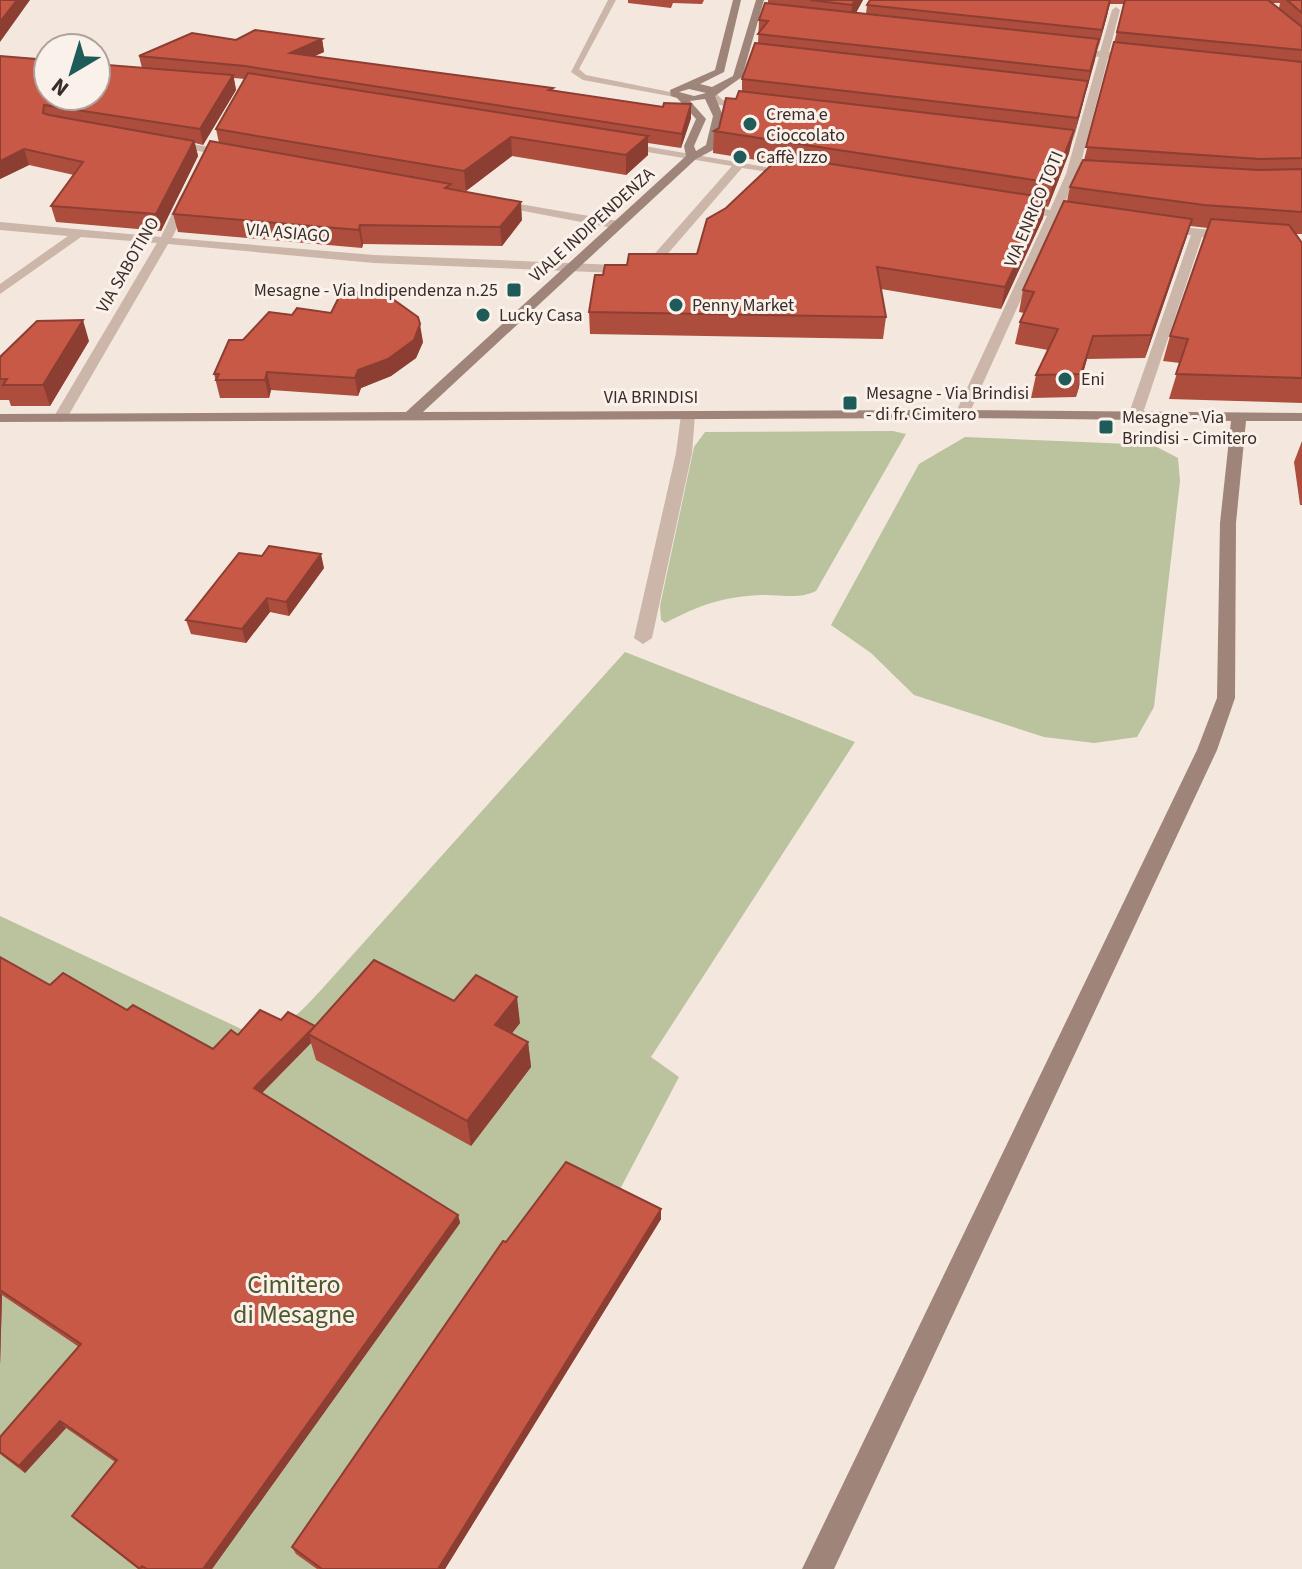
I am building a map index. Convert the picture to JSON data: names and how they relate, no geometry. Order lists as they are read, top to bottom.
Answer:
{
  "streets": {
    "main road": ["VIALE INDIPENDENZA", "VIA BRINDISI"],
    "street": ["VIA ENRICO TOTI", "VIA ASIAGO", "VIA SABOTINO"]
  },
  "crossings": [
    ["VIA ENRICO TOTI", "VIA BRINDISI"],
    ["VIALE INDIPENDENZA", "VIA ASIAGO"],
    ["VIALE INDIPENDENZA", "VIA BRINDISI"],
    ["VIA ASIAGO", "VIA SABOTINO"],
    ["VIA SABOTINO", "VIA BRINDISI"]
  ],
  "parks": ["Cimitero di Mesagne"],
  "places": {
    "other": [
      "Crema e Cioccolato",
      "Caffè Izzo",
      "Penny Market",
      "Lucky Casa",
      "Eni"
    ],
    "transit": ["Mesagne - Via Indipendenza n.25", "Mesagne - Via Brindisi - di fr. Cimitero", "Mesagne - Via Brindisi - Cimitero"]
  },
  "north": "bottom left"
}
